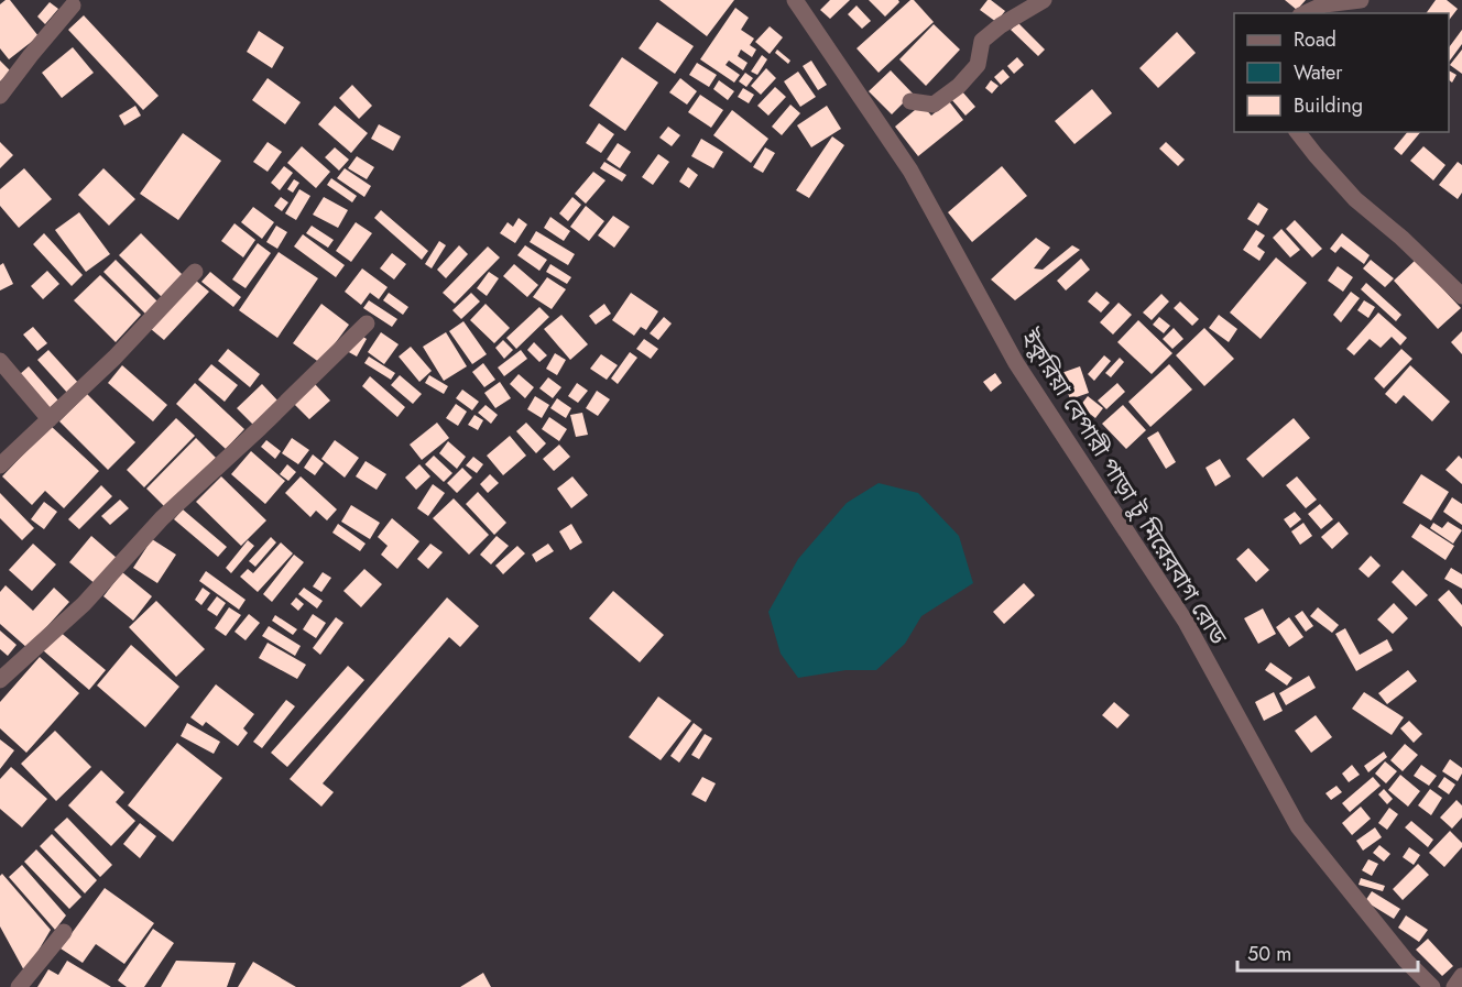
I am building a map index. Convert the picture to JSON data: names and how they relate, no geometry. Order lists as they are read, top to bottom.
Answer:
{
  "streets": {
    "street": ["ইকুরিয়া বেপারী পাড়া টু মিরেরবাগ রোড"]
  },
  "legend": ["Road", "Water", "Building"],
  "scale_bar": "50 m"
}
